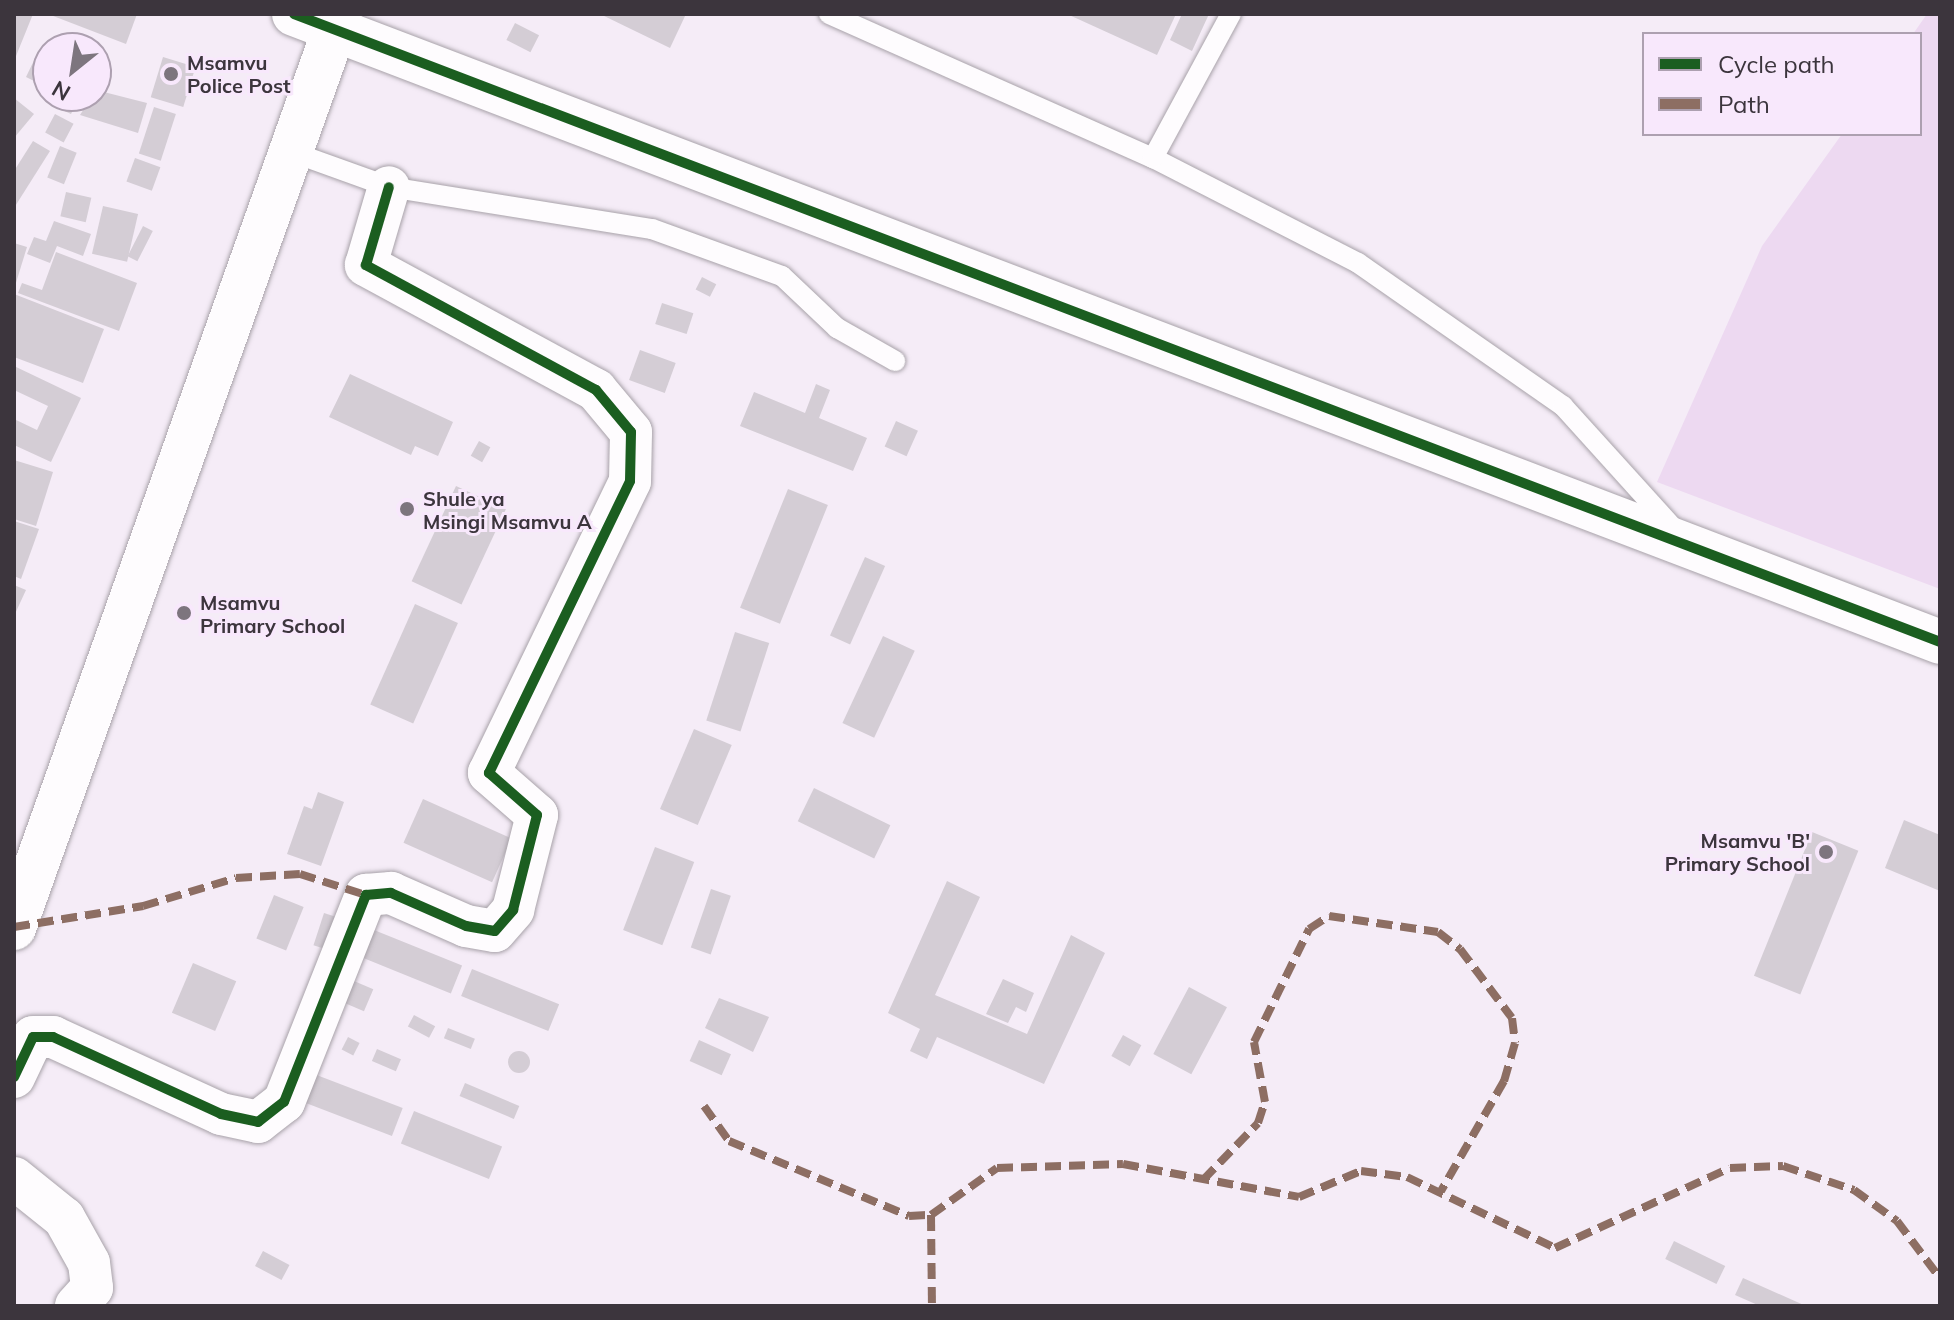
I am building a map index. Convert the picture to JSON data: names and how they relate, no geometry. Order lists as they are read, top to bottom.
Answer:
{
  "places": [
    "Msamvu Police Post",
    "Shule ya Msingi Msamvu A",
    "Msamvu Primary School",
    "Msamvu 'B' Primary School"
  ],
  "legend": ["Cycle path", "Path"],
  "north": "bottom left"
}
